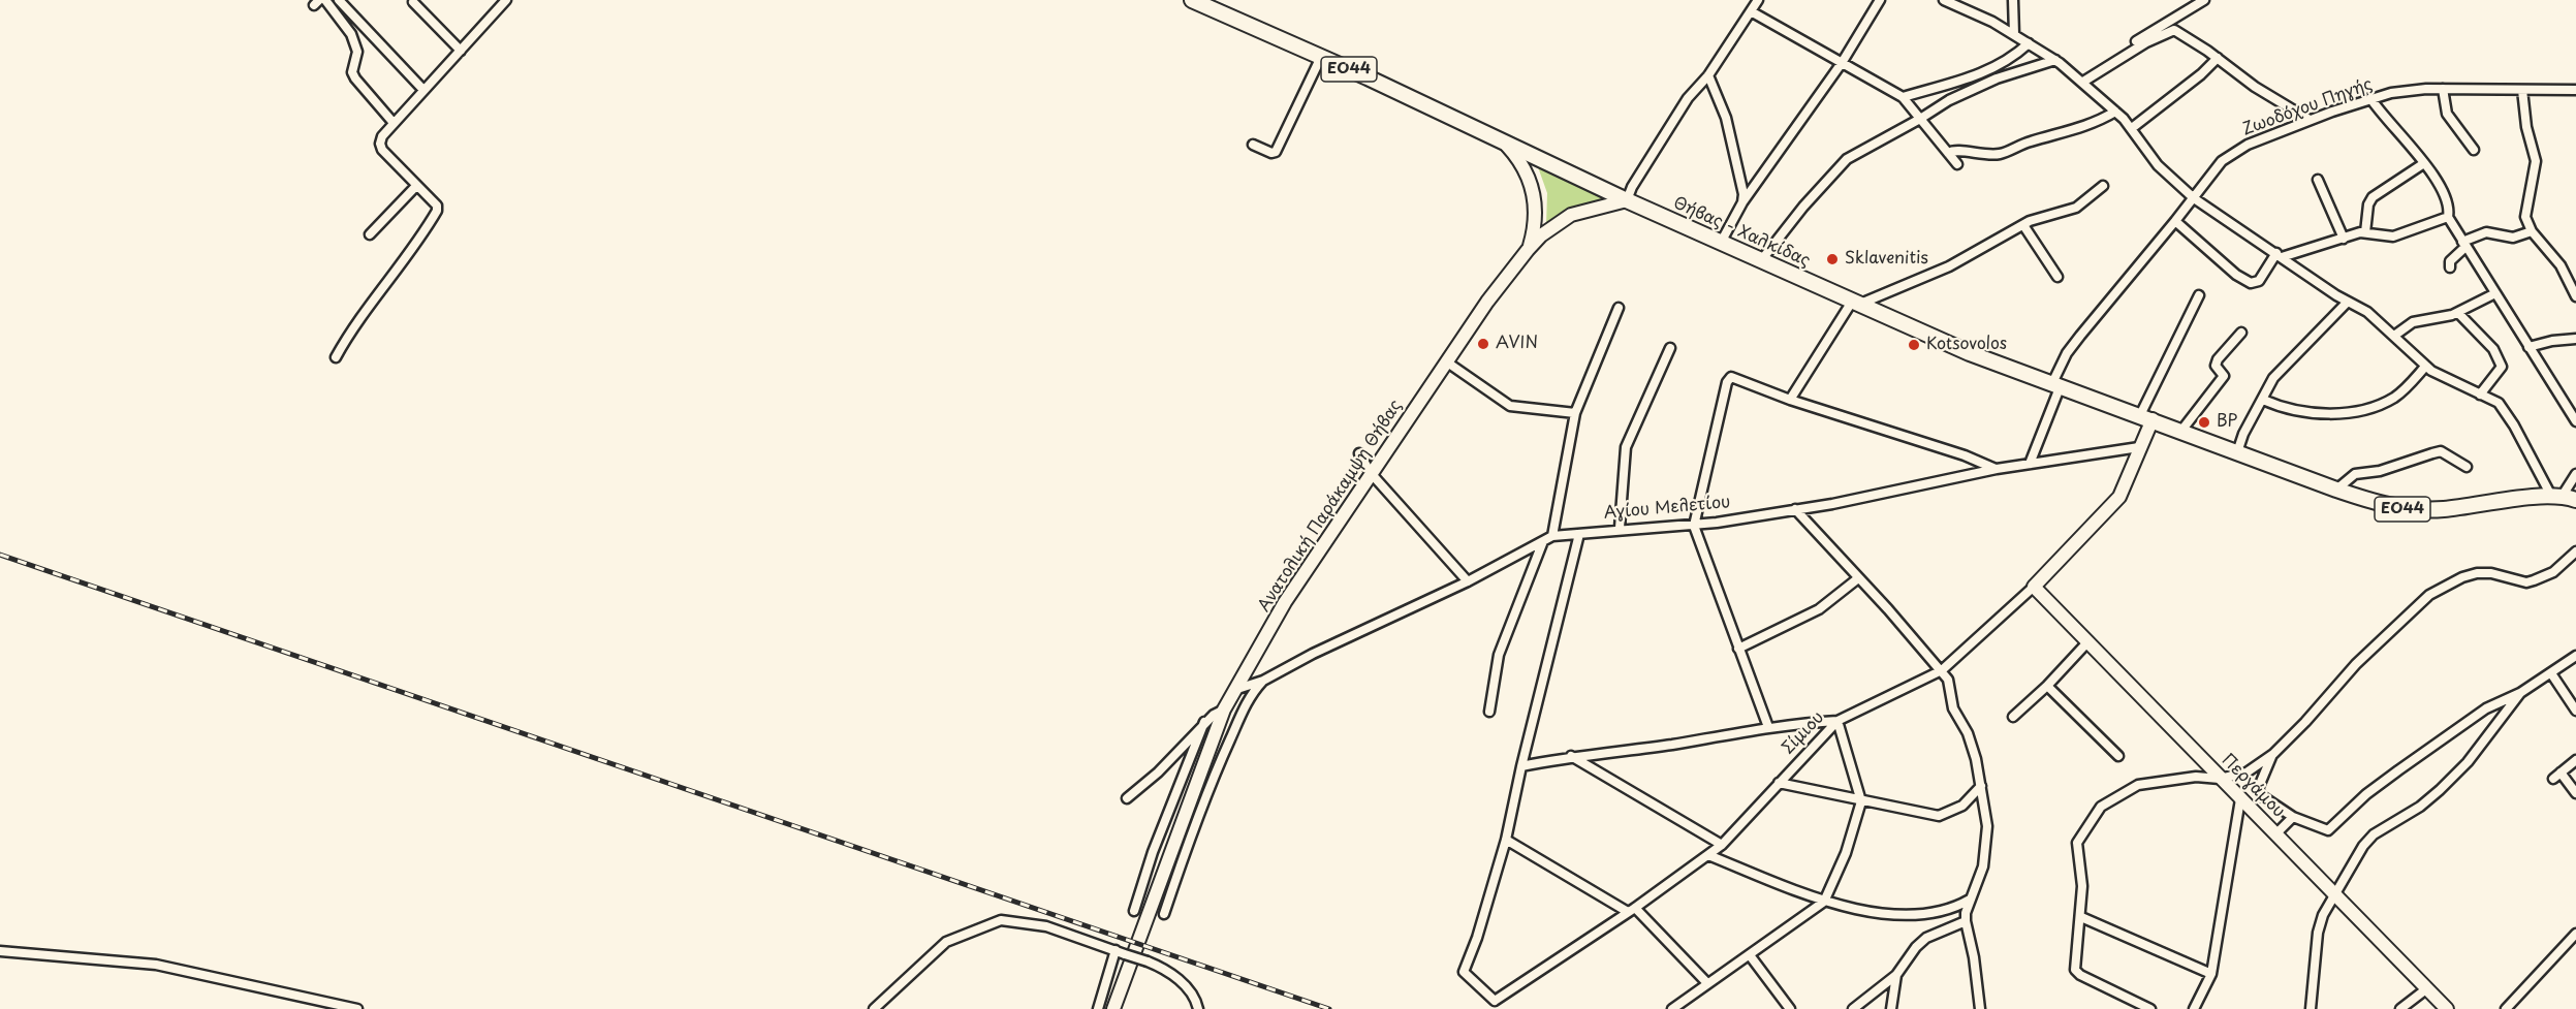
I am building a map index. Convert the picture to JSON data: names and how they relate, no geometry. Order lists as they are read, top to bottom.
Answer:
{
  "streets": {
    "main road": [
      "ΕΟ44",
      "Θήβας - Χαλκίδας",
      "Ανατολική Παράκαμψη Θήβας",
      "Σίμιου",
      "Περγάμου"
    ],
    "street": ["Ζωοδόχου Πηγής", "Αγίου Μελετίου"]
  },
  "crossings": [
    ["Ζωοδόχου Πηγής", "Θήβας - Χαλκίδας"],
    ["Ζωοδόχου Πηγής", "Αγίου Μελετίου"],
    ["Θήβας - Χαλκίδας", "Ανατολική Παράκαμψη Θήβας"],
    ["Ανατολική Παράκαμψη Θήβας", "Αγίου Μελετίου"],
    ["Αγίου Μελετίου", "Σίμιου"],
    ["Σίμιου", "Περγάμου"]
  ],
  "places": [
    "Sklavenitis",
    "AVIN",
    "Kotsovolos",
    "BP"
  ]
}
